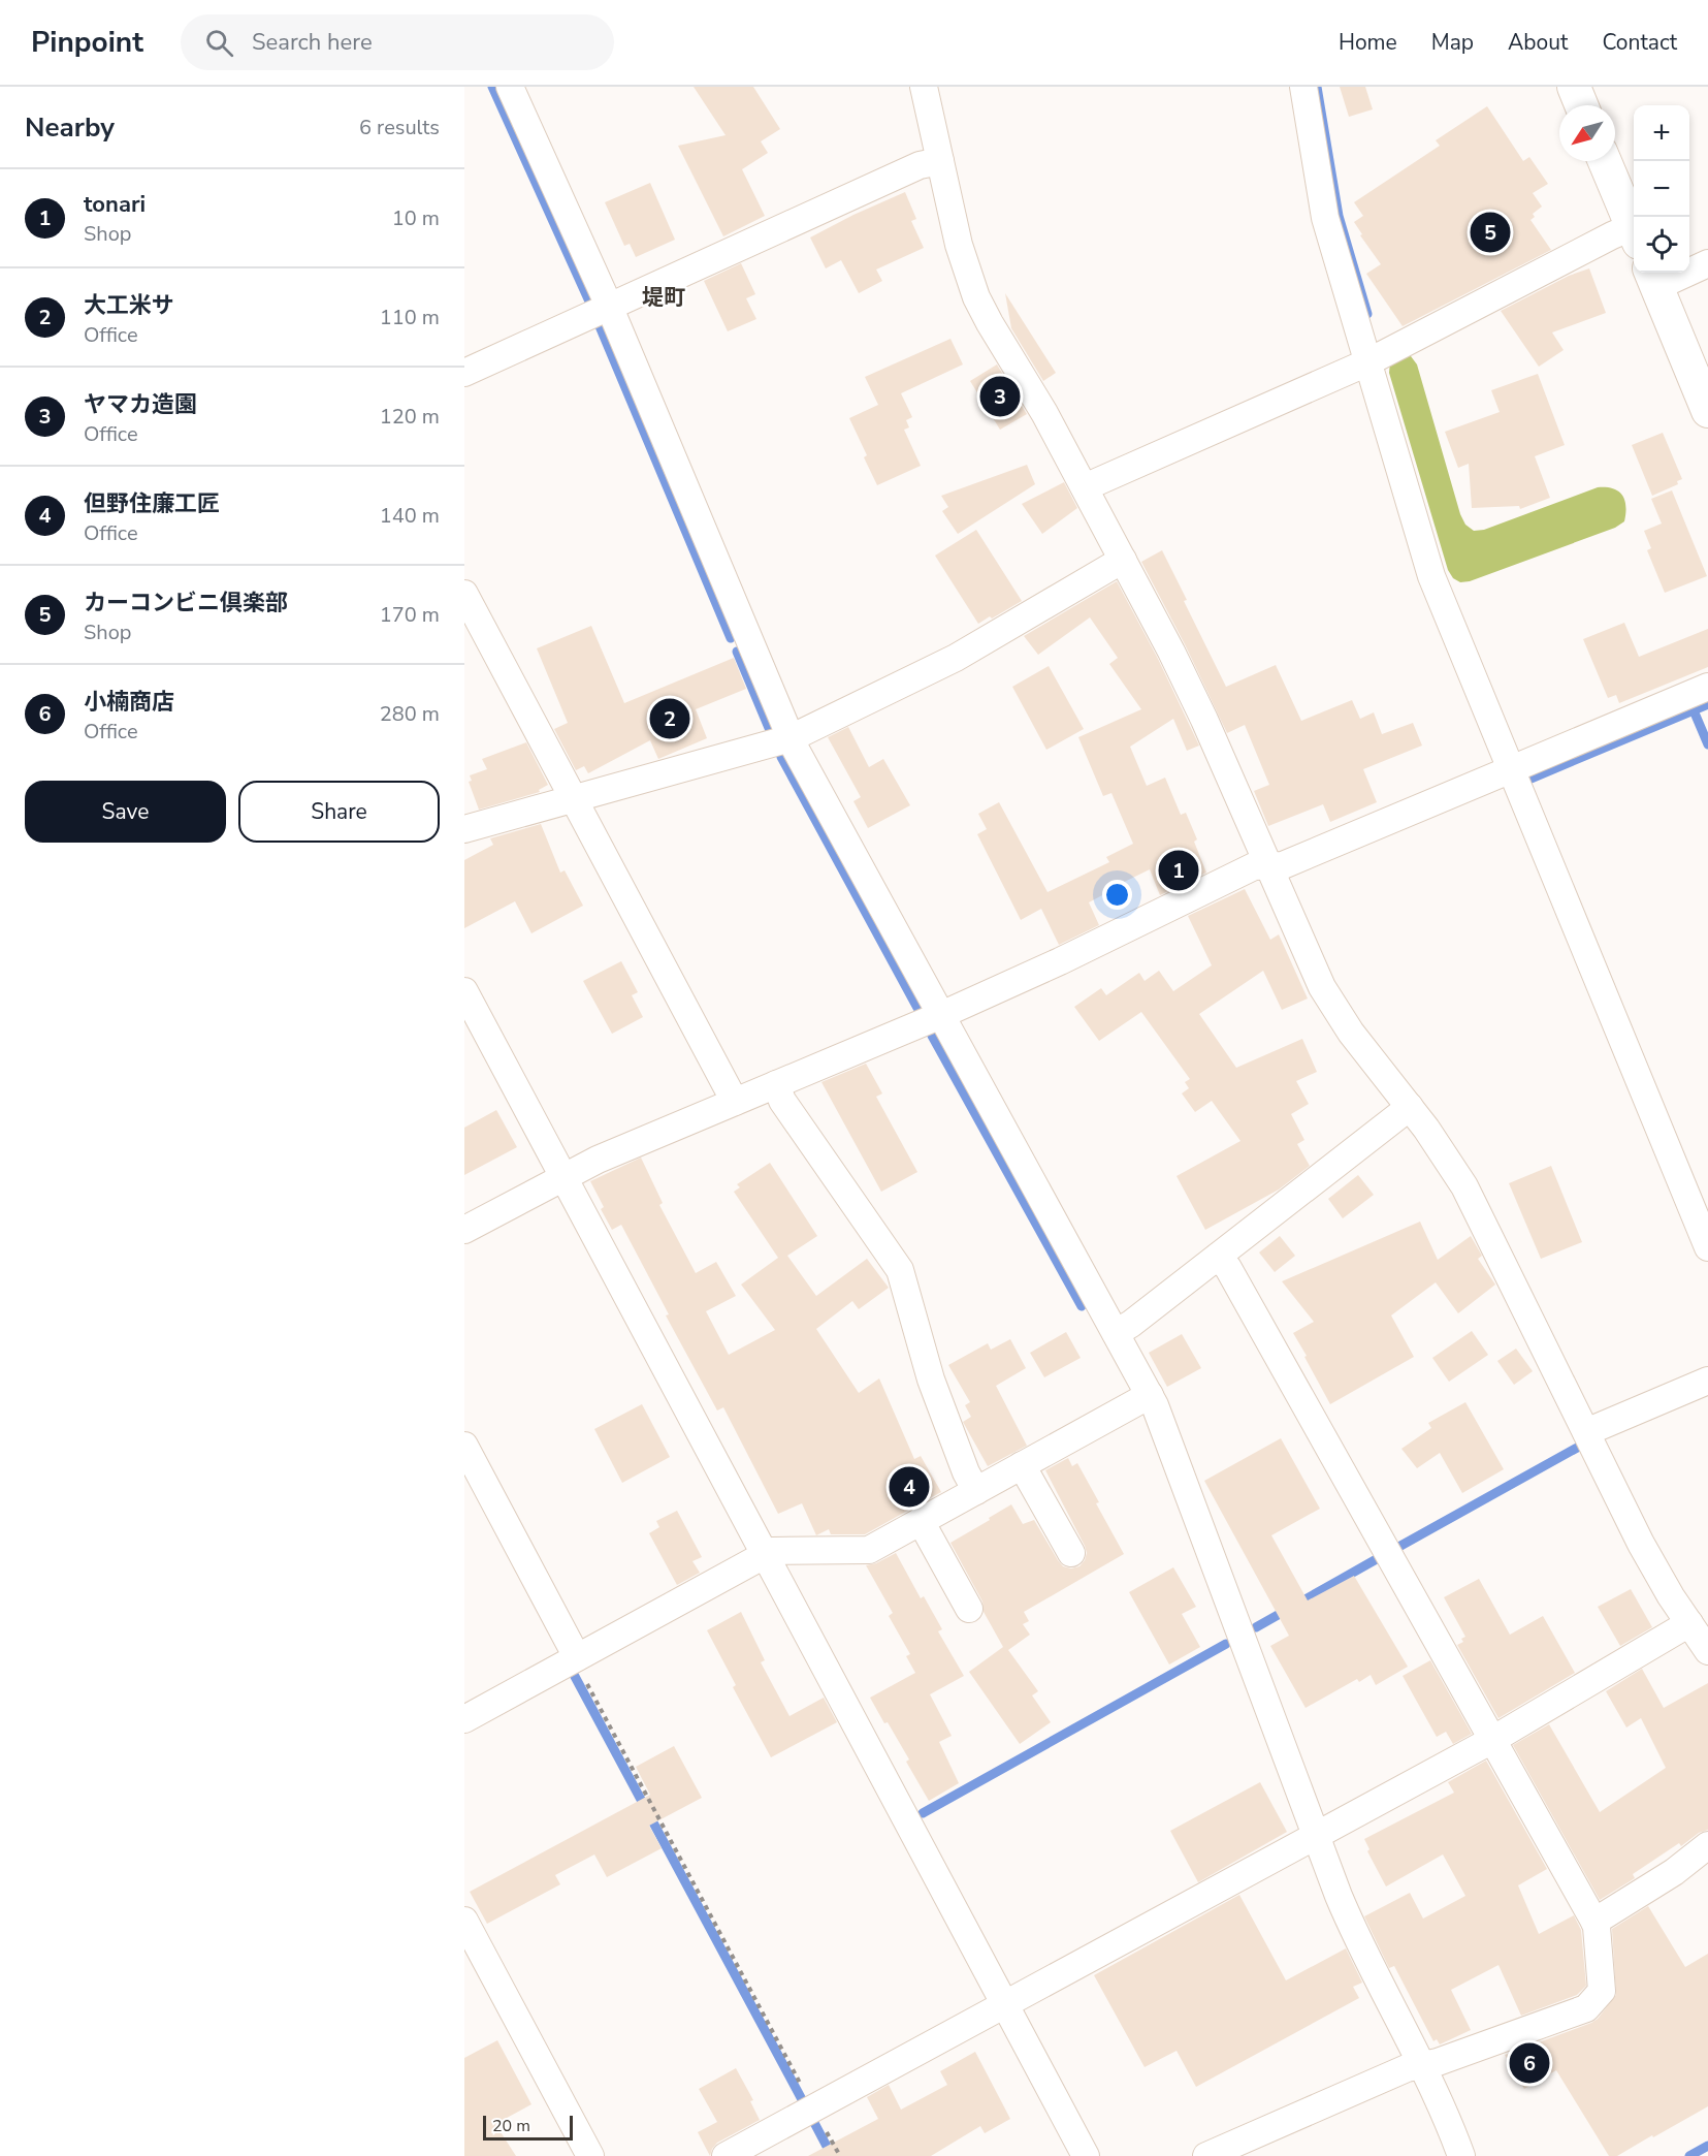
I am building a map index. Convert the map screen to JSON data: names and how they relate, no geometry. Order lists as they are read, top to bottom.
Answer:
{
  "districts": ["堤町"],
  "scale_bar": "20 m",
  "north": "bottom left",
  "page": {
    "header": "Pinpoint",
    "search": "Search here",
    "nav": [
      "Home",
      "Map",
      "About",
      "Contact"
    ],
    "heading": ["Nearby", "6 results"],
    "map_buttons": ["+", "−"],
    "list": [
      {
        "mark": "1",
        "name": "tonari",
        "note": "Shop",
        "value": "10 m"
      },
      {
        "mark": "2",
        "name": "大工米サ",
        "note": "Office",
        "value": "110 m"
      },
      {
        "mark": "3",
        "name": "ヤマカ造園",
        "note": "Office",
        "value": "120 m"
      },
      {
        "mark": "4",
        "name": "但野住廉工匠",
        "note": "Office",
        "value": "140 m"
      },
      {
        "mark": "5",
        "name": "カーコンビニ倶楽部",
        "note": "Shop",
        "value": "170 m"
      },
      {
        "mark": "6",
        "name": "小楠商店",
        "note": "Office",
        "value": "280 m"
      }
    ],
    "pins": [
      "5",
      "3",
      "2",
      "1",
      "4",
      "6"
    ],
    "buttons": ["Save", "Share"],
    "scale": "20 m"
  }
}
